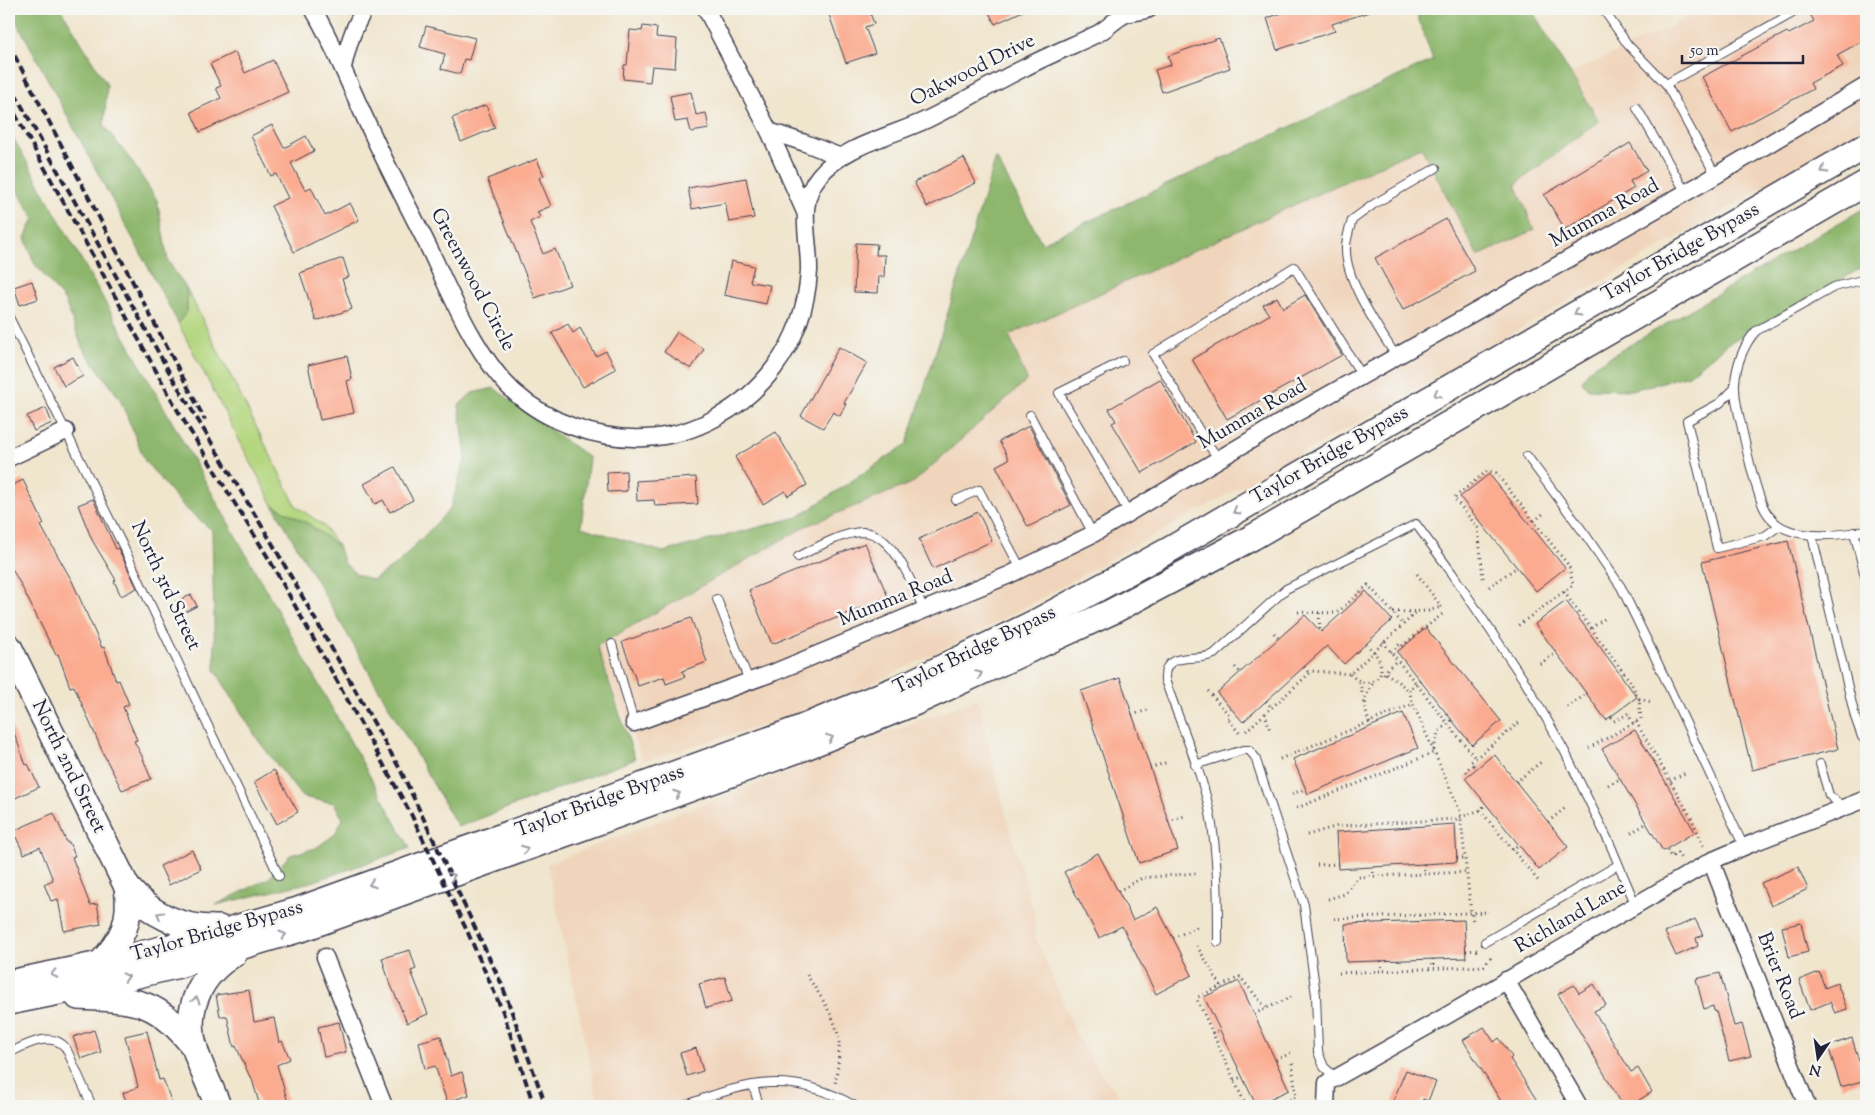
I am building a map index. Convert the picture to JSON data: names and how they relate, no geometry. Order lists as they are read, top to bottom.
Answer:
{
  "streets": {
    "main road": ["Taylor Bridge Bypass", "North 2nd Street"],
    "street": [
      "Oakwood Drive",
      "Mumma Road",
      "Greenwood Circle",
      "Richland Lane",
      "Brier Road"
    ],
    "lane": ["North 3rd Street"]
  },
  "crossings": [
    ["Oakwood Drive", "Greenwood Circle"],
    ["Richland Lane", "Brier Road"]
  ],
  "scale_bar": "50 m",
  "north": "bottom"
}
